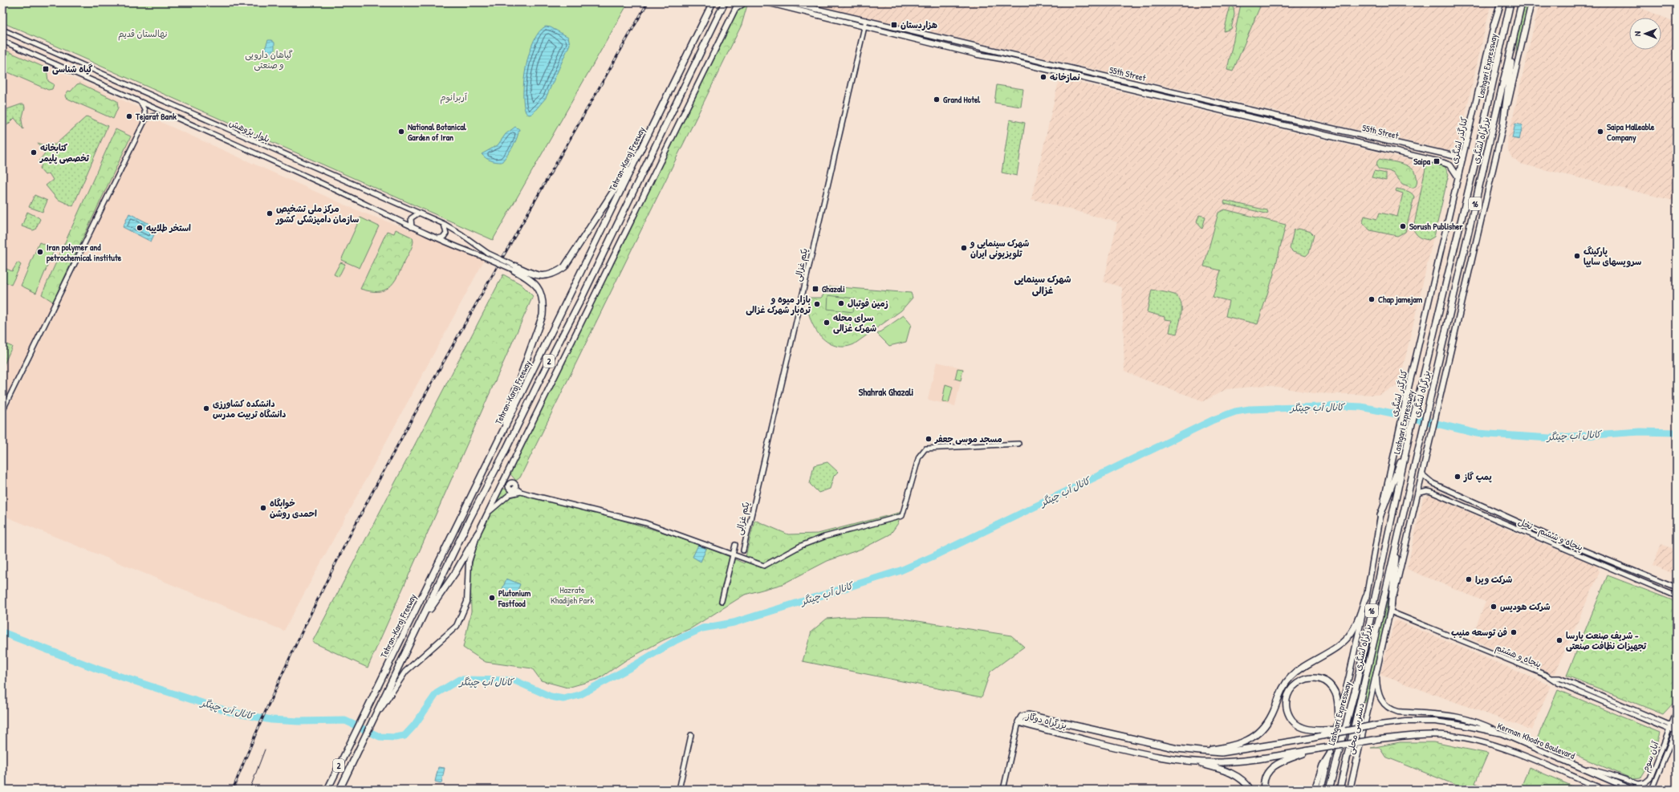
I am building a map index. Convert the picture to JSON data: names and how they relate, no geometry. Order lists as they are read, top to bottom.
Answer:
{
  "streets": {
    "highway": [
      "Lashgari Expressway",
      "بزرگراه لشگری",
      "Tehran-Karaj Freeway",
      "16",
      "2",
      "بزرگراه دوگاز"
    ],
    "main road": [
      "55th Street",
      "کنارگذر لشگری",
      "دسترسی محلی",
      "Kerman Khodro Boulevard"
    ],
    "street": [
      "بلوار پژوهش",
      "یکم غزالی",
      "پنجاه و ششم - نخل",
      "پنجاه و هشتم",
      "آبان سوم"
    ]
  },
  "crossings": [
    ["55th Street", "کنارگذر لشگری"],
    ["55th Street", "یکم غزالی"],
    ["Tehran-Karaj Freeway", "2"],
    ["پنجاه و هشتم", "آبان سوم"],
    ["بزرگراه دوگاز", "Kerman Khodro Boulevard"],
    ["Kerman Khodro Boulevard", "آبان سوم"]
  ],
  "districts": ["شهرک سینمایی غزالی", "Shahrak Ghazali"],
  "water": ["کانال آب چیتگر"],
  "parks": [
    "نهالستان قدیم",
    "گیاهان دارویی و صنعتی",
    "آربرانوم",
    "Hazrate Khadijeh Park"
  ],
  "places": {
    "transit": [
      "هزاردستان",
      "گیاه شناسی",
      "Saipa",
      "Ghazali"
    ],
    "other": [
      "نمازخانه",
      "Grand Hotel",
      "Tejarat Bank",
      "National Botanical Garden of Iran",
      "Saipa Malleable Company",
      "کتابخانه تخصصی پلیمر",
      "مرکز ملی تشخیص سازمان دامپزشکی کشور",
      "Sorush Publisher",
      "استخر طلاییه",
      "شهرک سینمایی و تلویزیونی ایران",
      "Iran polymer and petrochemical institute",
      "پارکینگ سرویسهای سایپا",
      "Chap jamejam",
      "زمین فوتبال",
      "بازار میوه و تره‌بار شهرک غزالی",
      "سرای محله شهرک غزالی",
      "دانشکده کشاورزی دانشگاه تربیت مدرس",
      "مسجد موسی جعفر",
      "پمپ گاز",
      "خوابگاه احمدی روشن",
      "شرکت ویرا",
      "Plutonium Fastfood",
      "شرکت هودیس",
      "فن توسعه منیب",
      "شریف صنعت پارسا - تجهیزات نظافت صنعتی"
    ]
  },
  "north": "left"
}
